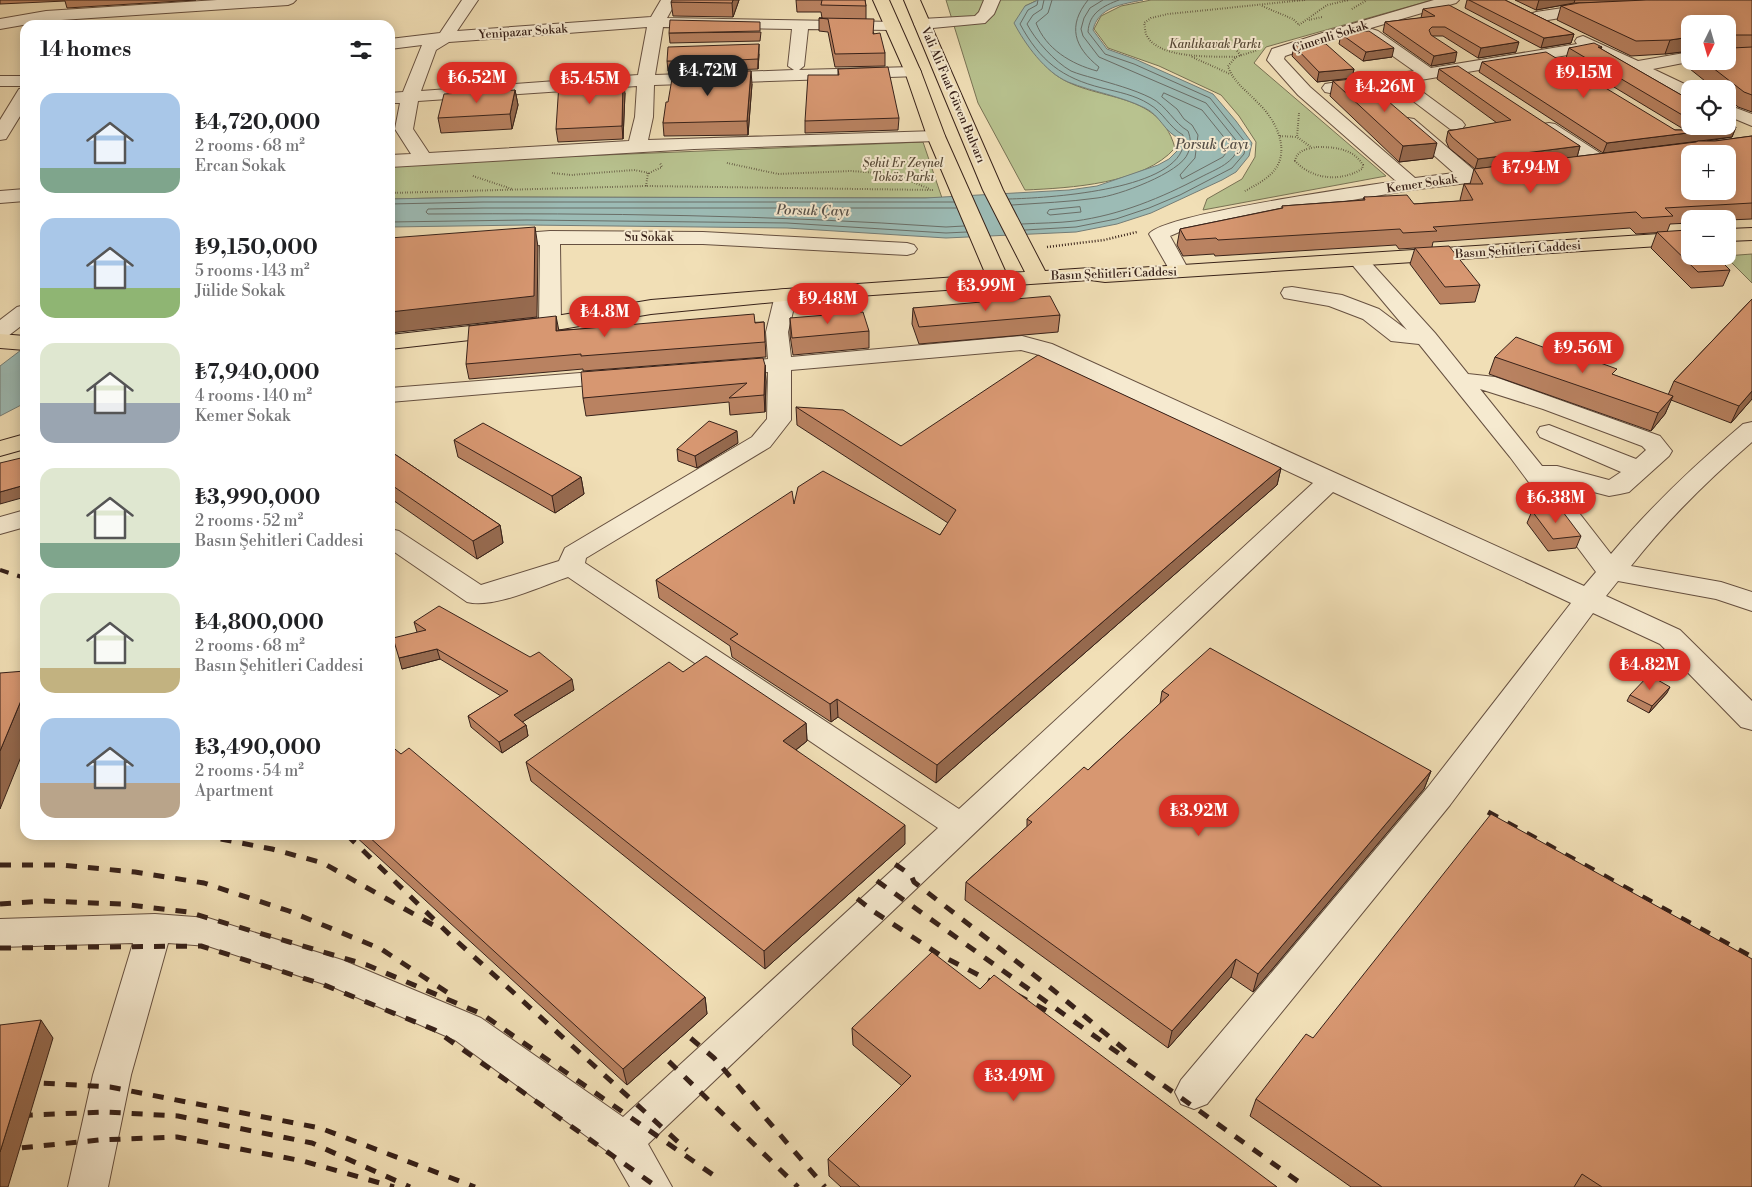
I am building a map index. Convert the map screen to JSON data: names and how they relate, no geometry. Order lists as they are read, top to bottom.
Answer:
{
  "streets": {
    "main road": ["Vali Ali Fuat Güven Bulvarı", "Basın Şehitleri Caddesi"],
    "street": [
      "Yenipazar Sokak",
      "Çimenli Sokak",
      "Kemer Sokak",
      "Su Sokak"
    ]
  },
  "crossings": [
    ["Çimenli Sokak", "Kemer Sokak"],
    ["Vali Ali Fuat Güven Bulvarı", "Basın Şehitleri Caddesi"]
  ],
  "water": ["Porsuk Çayı"],
  "parks": ["Kanlıkavak Parkı", "Şehit Er Zeynel Toköz Parkı"],
  "north": "bottom",
  "page": {
    "map_buttons": ["+", "−"],
    "heading": "14 homes",
    "price": [
      "₺4.72M",
      "₺9.15M",
      "₺6.52M",
      "₺5.45M",
      "₺4.26M",
      "₺7.94M",
      "₺3.99M",
      "₺9.48M",
      "₺4.8M",
      "₺9.56M",
      "₺6.38M",
      "₺4.82M",
      "₺3.92M",
      "₺3.49M"
    ],
    "list": [
      {
        "name": "₺4,720,000",
        "note": "2 rooms · 68 m² · Ercan Sokak"
      },
      {
        "name": "₺9,150,000",
        "note": "5 rooms · 143 m² · Jülide Sokak"
      },
      {
        "name": "₺7,940,000",
        "note": "4 rooms · 140 m² · Kemer Sokak"
      },
      {
        "name": "₺3,990,000",
        "note": "2 rooms · 52 m² · Basın Şehitleri Caddesi"
      },
      {
        "name": "₺4,800,000",
        "note": "2 rooms · 68 m² · Basın Şehitleri Caddesi"
      },
      {
        "name": "₺3,490,000",
        "note": "2 rooms · 54 m² · Apartment"
      }
    ]
  }
}
